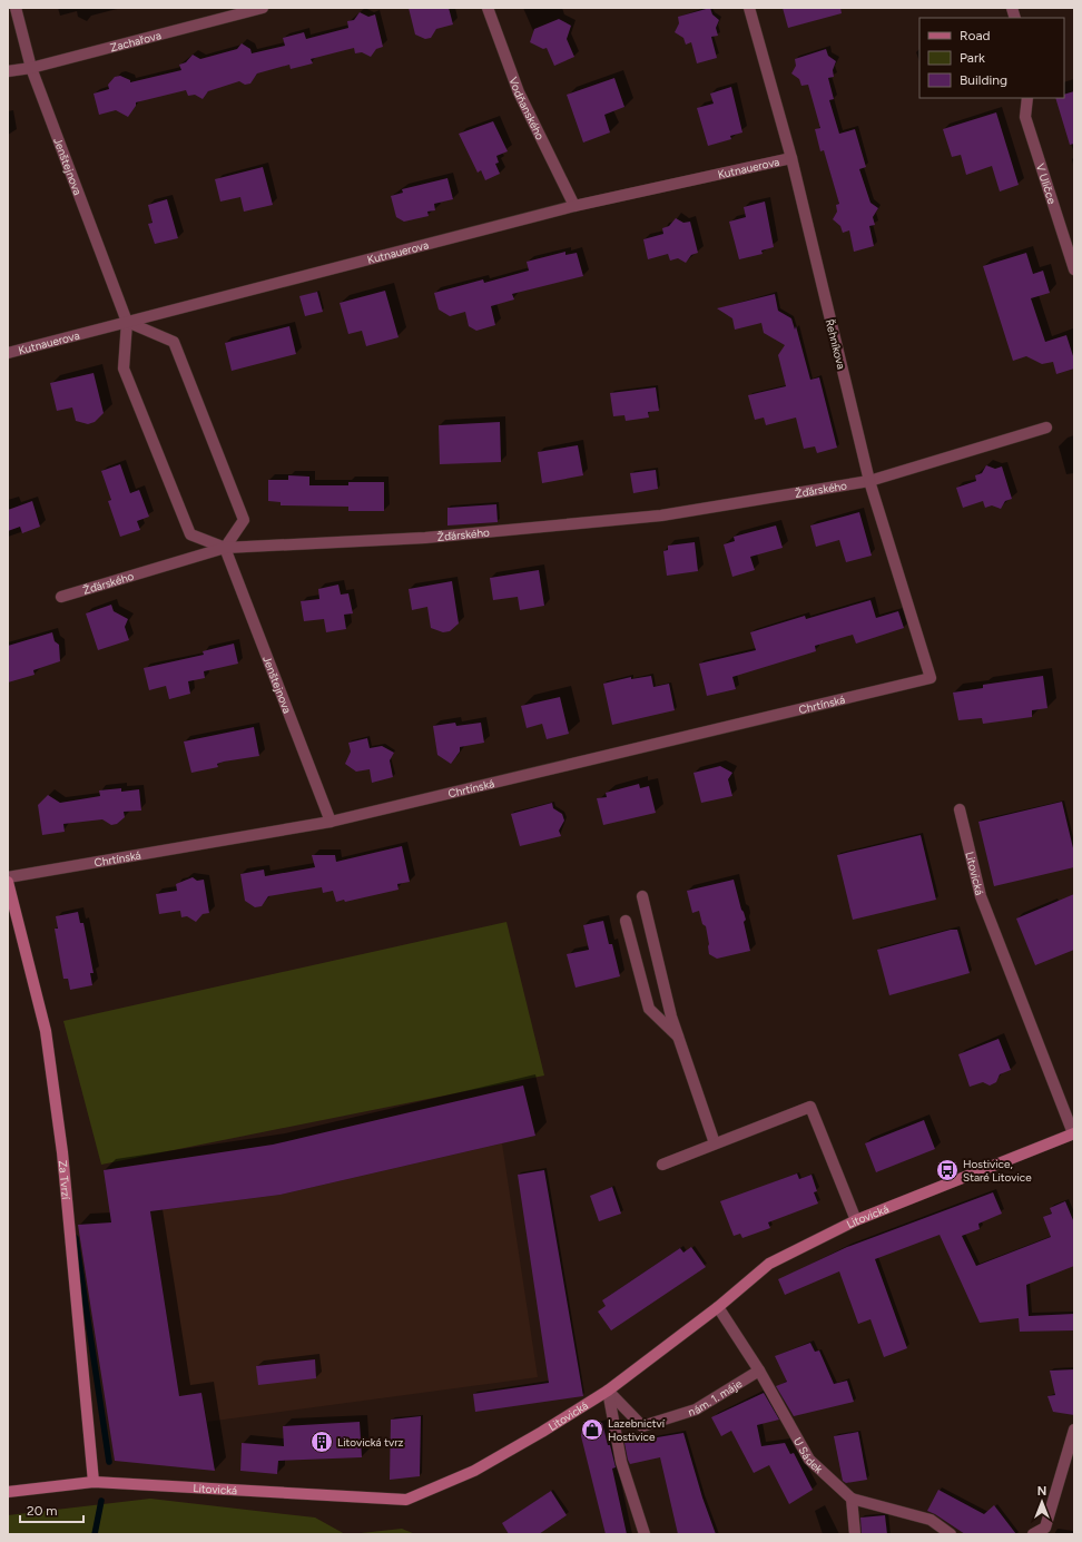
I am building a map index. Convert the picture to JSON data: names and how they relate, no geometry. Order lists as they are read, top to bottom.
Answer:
{
  "streets": {
    "street": [
      "Zachařova",
      "Vodňanského",
      "Jenštejnova",
      "Kutnauerova",
      "V Uličce",
      "Řehníkova",
      "Žďárského",
      "Chrtínská",
      "Litovická",
      "Za Tvrzí",
      "nám. 1. máje",
      "U Sádek"
    ]
  },
  "crossings": [
    ["Zachařova", "Jenštejnova"],
    ["Vodňanského", "Kutnauerova"],
    ["Jenštejnova", "Kutnauerova"],
    ["Jenštejnova", "Žďárského"],
    ["Jenštejnova", "Chrtínská"],
    ["Kutnauerova", "Řehníkova"],
    ["Řehníkova", "Žďárského"],
    ["Řehníkova", "Chrtínská"],
    ["Litovická", "Za Tvrzí"],
    ["Litovická", "nám. 1. máje"],
    ["nám. 1. máje", "U Sádek"]
  ],
  "places": {
    "bus stop": ["Hostivice, Staré Litovice"],
    "shop": ["Lazebnictví Hostivice"],
    "building": ["Litovická tvrz"]
  },
  "legend": ["Road", "Park", "Building"],
  "scale_bar": "20 m",
  "north": "top"
}
